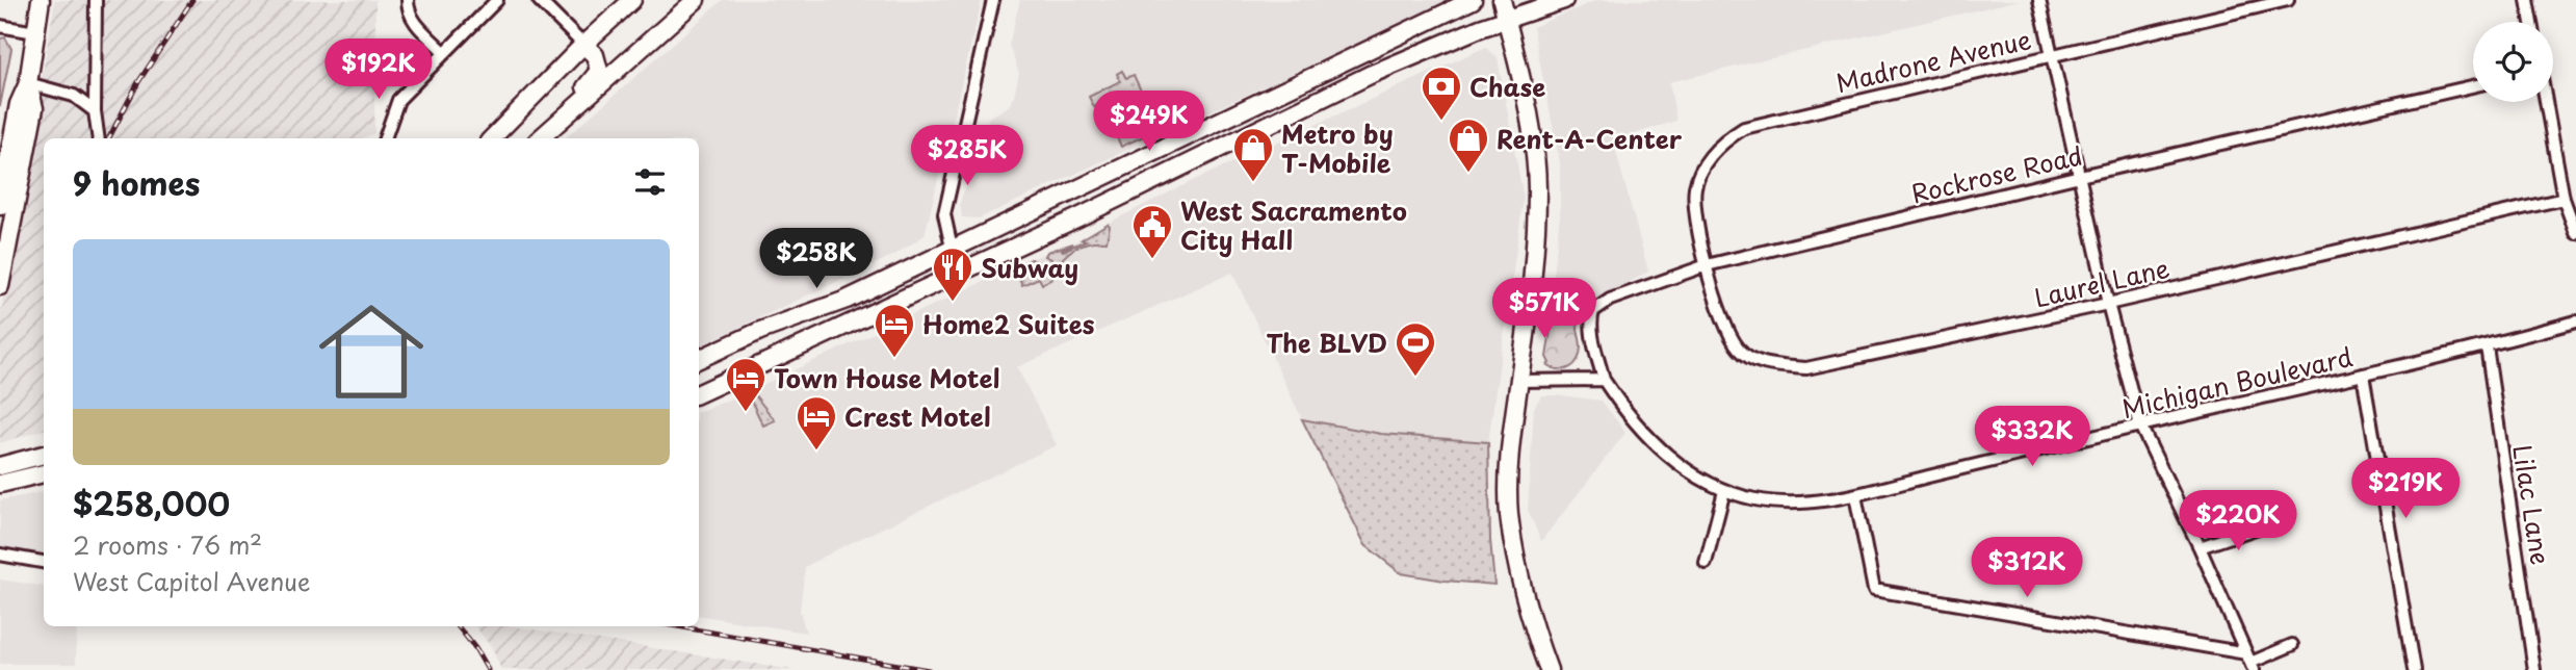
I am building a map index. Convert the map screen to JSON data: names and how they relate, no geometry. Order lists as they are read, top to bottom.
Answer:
{
  "streets": {
    "street": [
      "Madrone Avenue",
      "Rockrose Road",
      "Laurel Lane",
      "Michigan Boulevard",
      "Lilac Lane"
    ]
  },
  "crossings": [
    ["Madrone Avenue", "Rockrose Road"],
    ["Madrone Avenue", "Laurel Lane"],
    ["Rockrose Road", "Laurel Lane"],
    ["Rockrose Road", "Michigan Boulevard"],
    ["Michigan Boulevard", "Lilac Lane"]
  ],
  "places": {
    "bank": ["Chase"],
    "shop": ["Rent-A-Center", "Metro by T-Mobile"],
    "public building": ["West Sacramento City Hall"],
    "restaurant": ["Subway"],
    "hotel": ["Home2 Suites", "Town House Motel", "Crest Motel"],
    "sports": ["The BLVD"]
  },
  "page": {
    "price": [
      "$192K",
      "$249K",
      "$285K",
      "$258K",
      "$571K",
      "$332K",
      "$219K",
      "$220K",
      "$312K"
    ],
    "heading": "9 homes",
    "list": [
      {
        "name": "$258,000",
        "note": "2 rooms · 76 m² · West Capitol Avenue"
      }
    ]
  }
}
